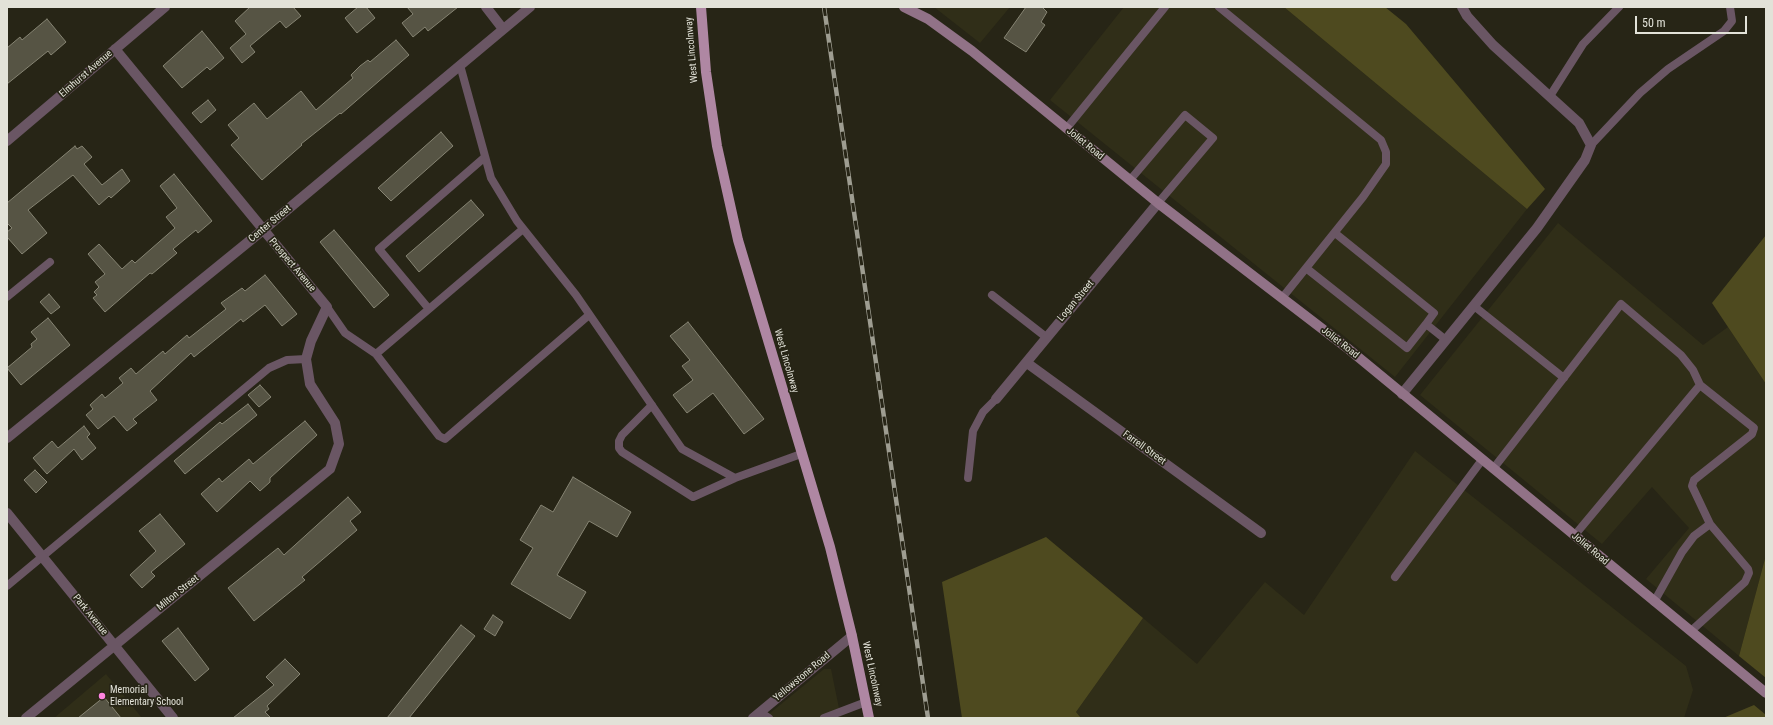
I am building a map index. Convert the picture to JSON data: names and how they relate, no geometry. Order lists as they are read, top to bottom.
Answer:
{
  "streets": {
    "main road": ["West Lincolnway", "Joliet Road"],
    "street": [
      "Elmhurst Avenue",
      "Center Street",
      "Prospect Avenue",
      "Logan Street",
      "Farrell Street",
      "Milton Street",
      "Park Avenue",
      "Yellowstone Road"
    ]
  },
  "crossings": [
    ["West Lincolnway", "Yellowstone Road"],
    ["Elmhurst Avenue", "Prospect Avenue"],
    ["Joliet Road", "Logan Street"],
    ["Center Street", "Prospect Avenue"],
    ["Logan Street", "Farrell Street"],
    ["Milton Street", "Park Avenue"]
  ],
  "places": ["Memorial Elementary School"],
  "scale_bar": "50 m"
}
